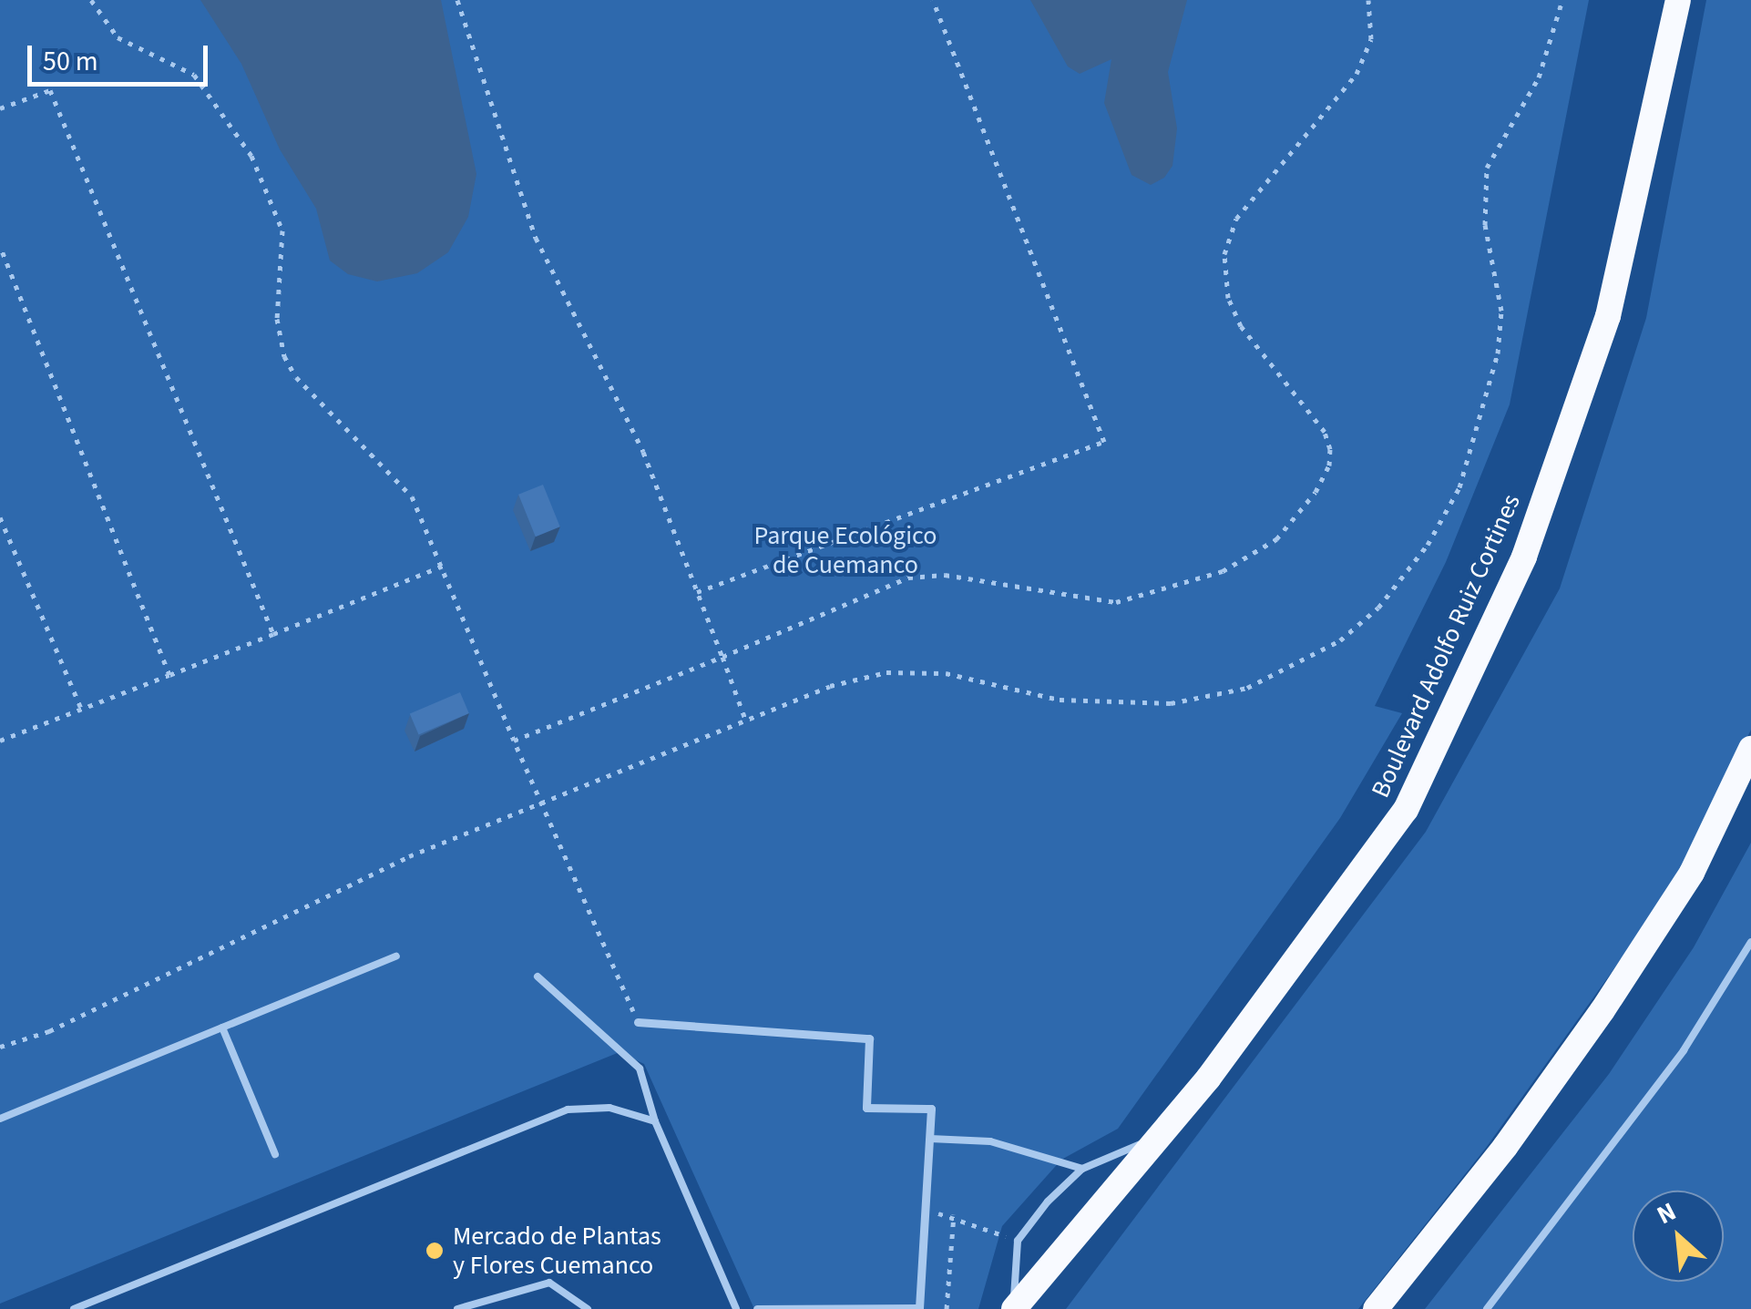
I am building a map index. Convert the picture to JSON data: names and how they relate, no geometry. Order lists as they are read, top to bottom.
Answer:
{
  "streets": {
    "highway": ["Boulevard Adolfo Ruiz Cortines"]
  },
  "parks": ["Parque Ecológico de Cuemanco"],
  "places": ["Mercado de Plantas y Flores Cuemanco"],
  "scale_bar": "50 m",
  "north": "top left"
}
